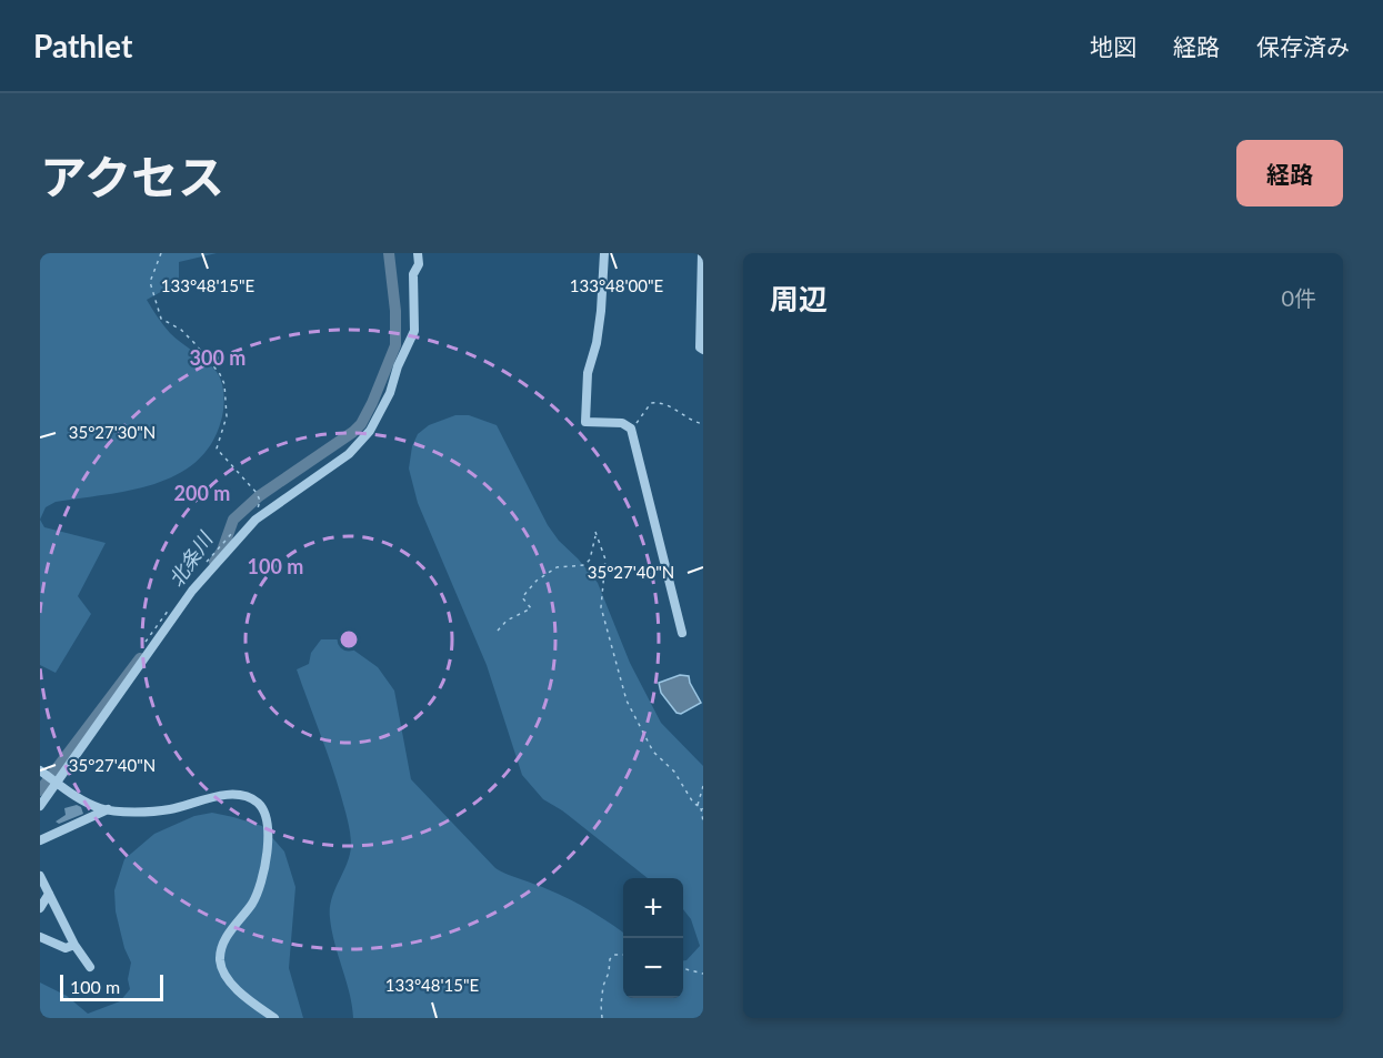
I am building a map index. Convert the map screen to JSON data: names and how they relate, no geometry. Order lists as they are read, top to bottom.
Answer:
{
  "water": ["北条川"],
  "scale_bar": "100 m",
  "page": {
    "header": "Pathlet",
    "nav": ["地図", "経路", "保存済み"],
    "title": "アクセス",
    "buttons": "経路",
    "heading": ["周辺", "0件"],
    "map_buttons": ["+", "−"],
    "scale": "100 m"
  },
  "coordinates": [
    "133°48'15\"E",
    "133°48'00\"E",
    "35°27'30\"N",
    "35°27'40\"N"
  ],
  "rings": ["300 m", "200 m", "100 m"]
}
